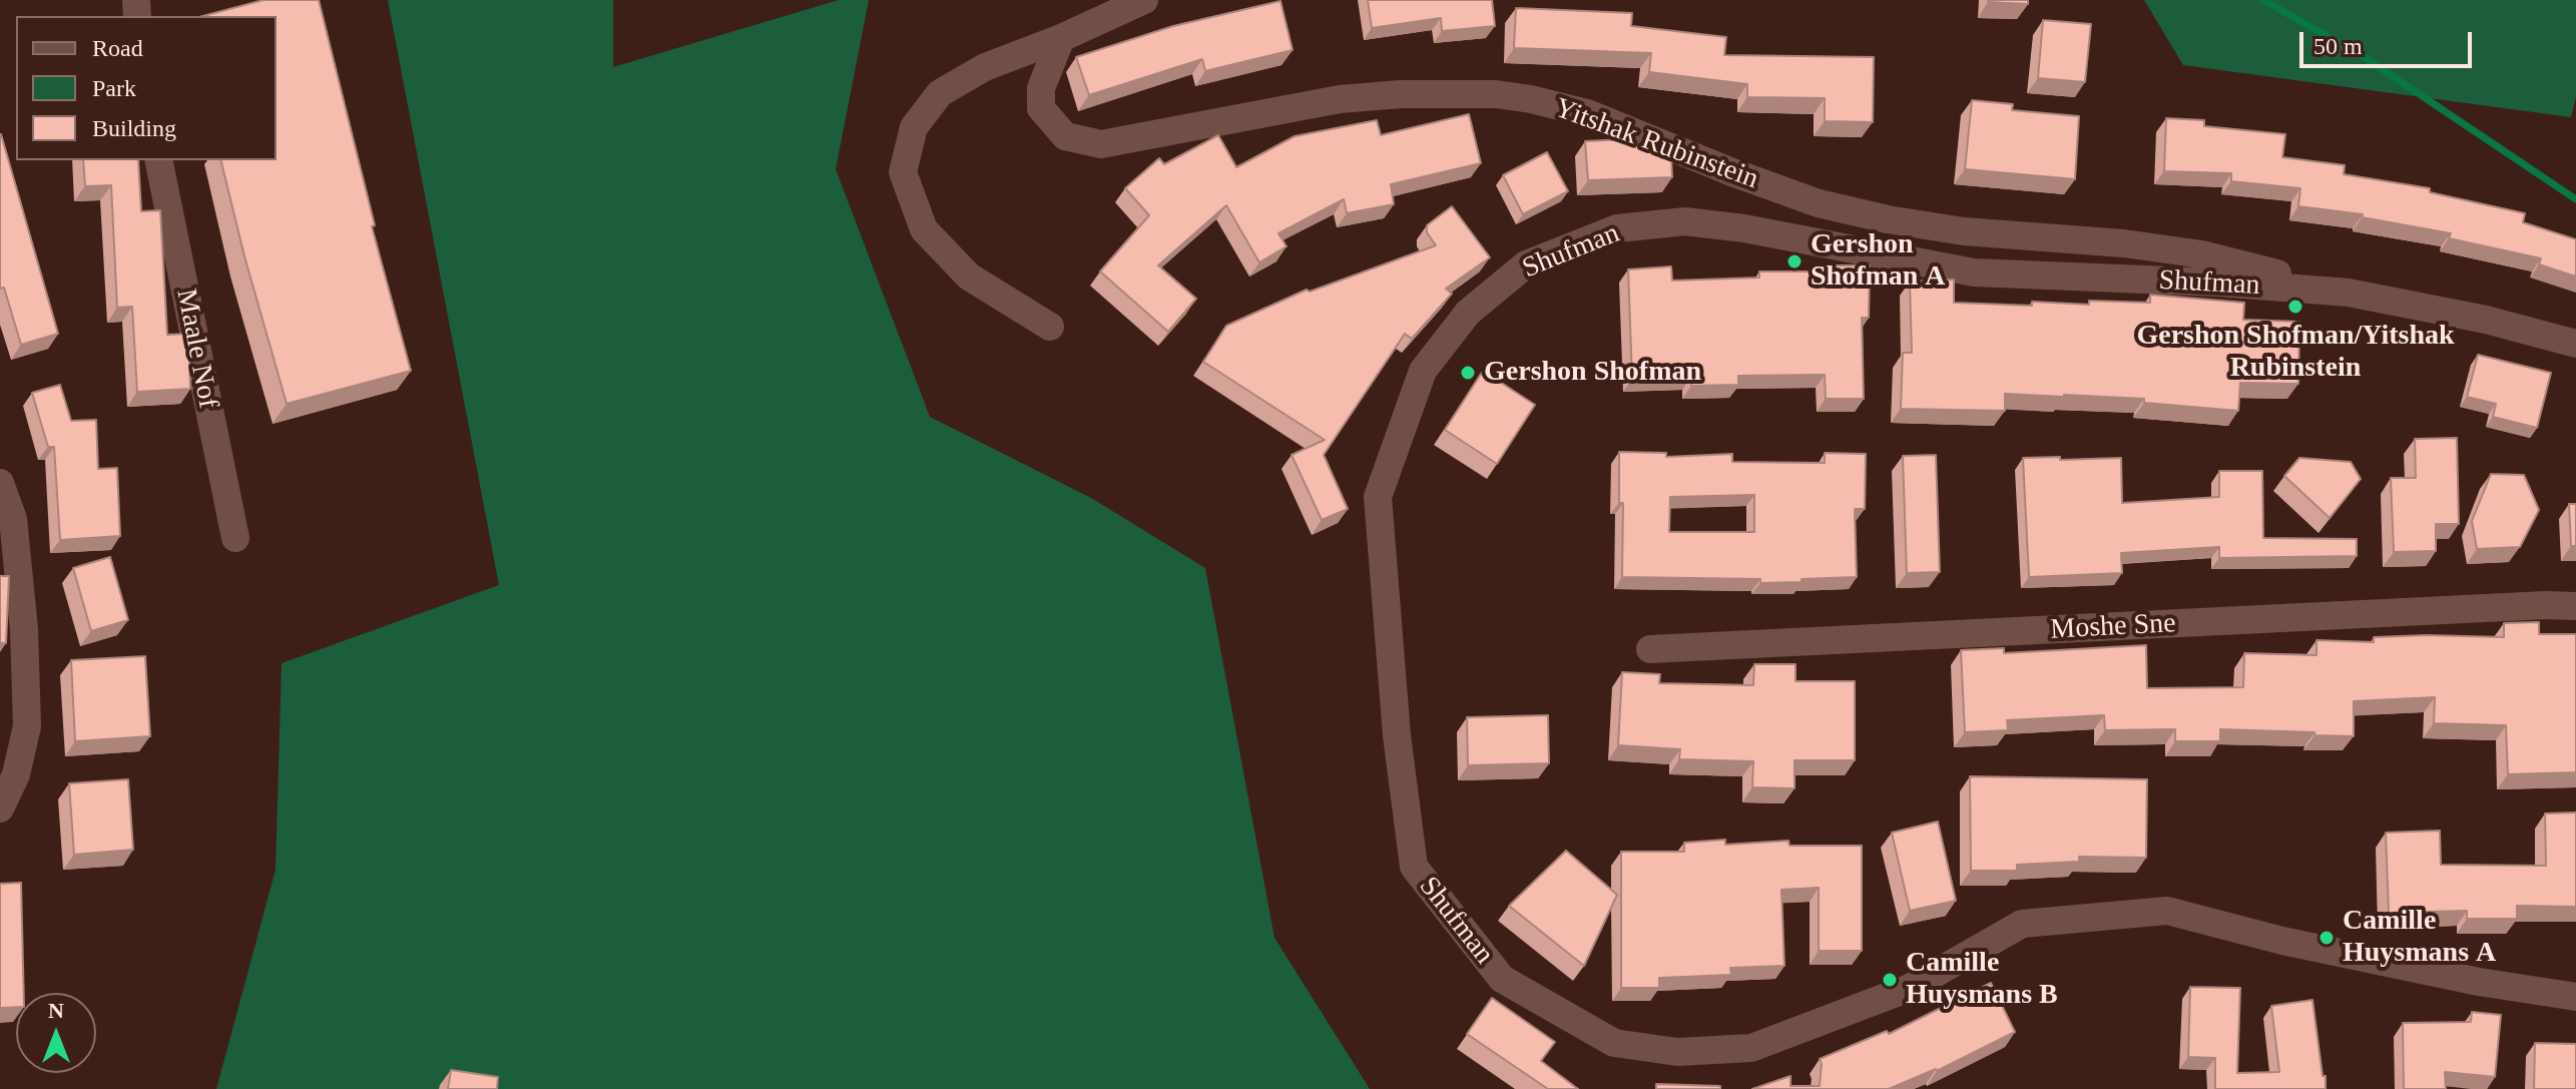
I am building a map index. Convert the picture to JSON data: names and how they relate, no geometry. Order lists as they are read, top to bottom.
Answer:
{
  "streets": {
    "street": [
      "Yitshak Rubinstein",
      "Shufman",
      "Maale Nof",
      "Moshe Sne"
    ]
  },
  "crossings": [
    ["Yitshak Rubinstein", "Shufman"]
  ],
  "places": [
    "Gershon Shofman A",
    "Gershon Shofman/Yitshak Rubinstein",
    "Gershon Shofman",
    "Camille Huysmans A",
    "Camille Huysmans B"
  ],
  "legend": ["Road", "Park", "Building"],
  "scale_bar": "50 m",
  "north": "top"
}
